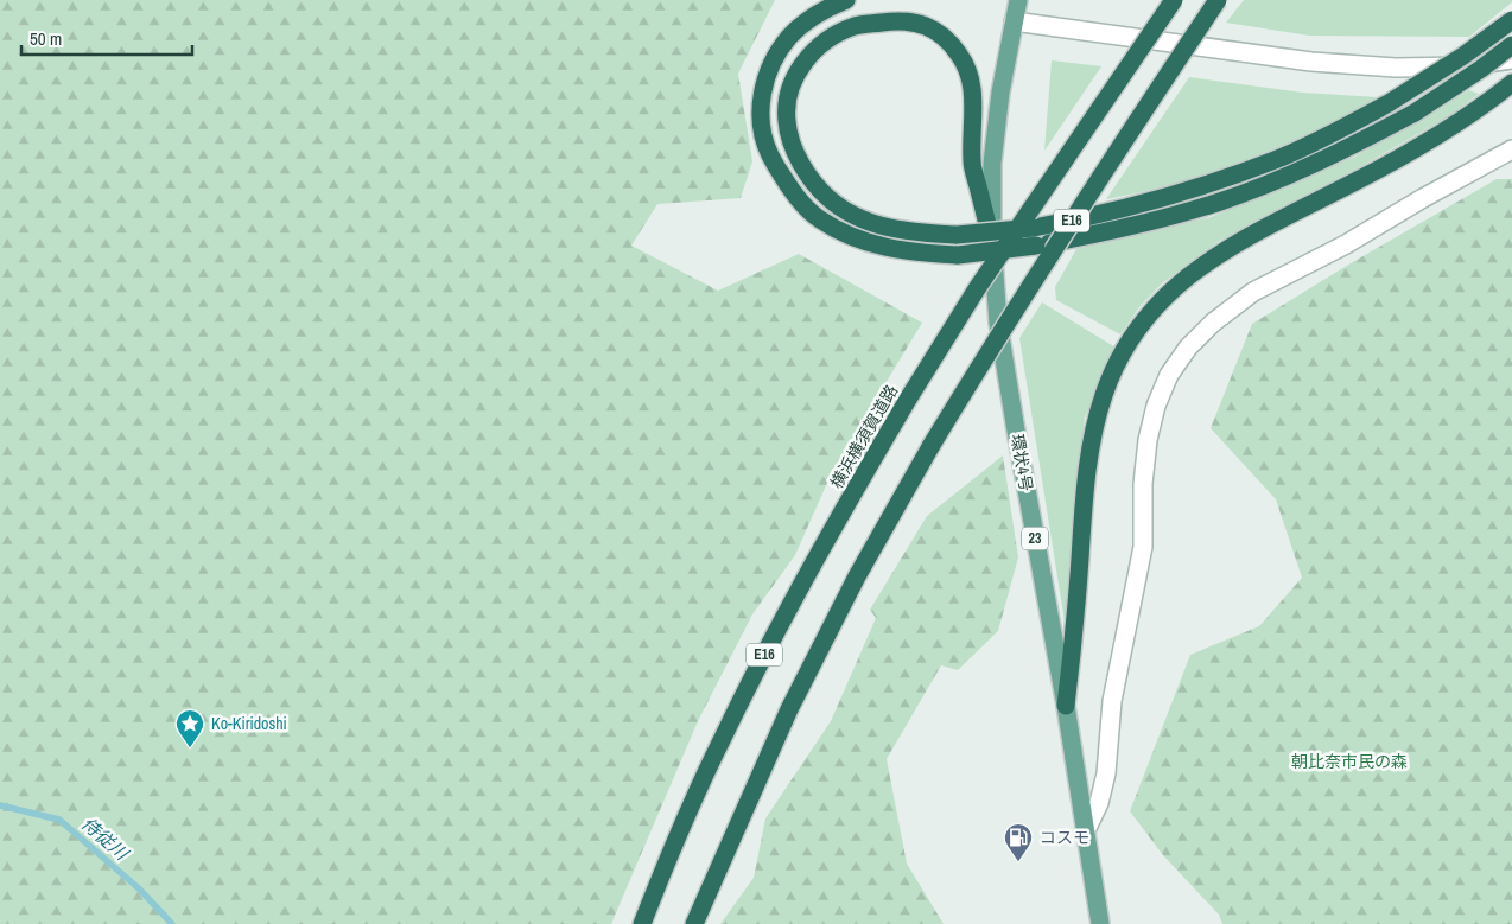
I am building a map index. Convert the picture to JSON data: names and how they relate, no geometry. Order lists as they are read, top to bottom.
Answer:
{
  "streets": {
    "highway": ["E16", "横浜横須賀道路"],
    "main road": ["環状4号", "23"]
  },
  "water": ["侍従川"],
  "parks": ["朝比奈市民の森"],
  "places": {
    "place": ["Ko-Kiridoshi"],
    "fuel station": ["コスモ"]
  },
  "scale_bar": "50 m"
}
